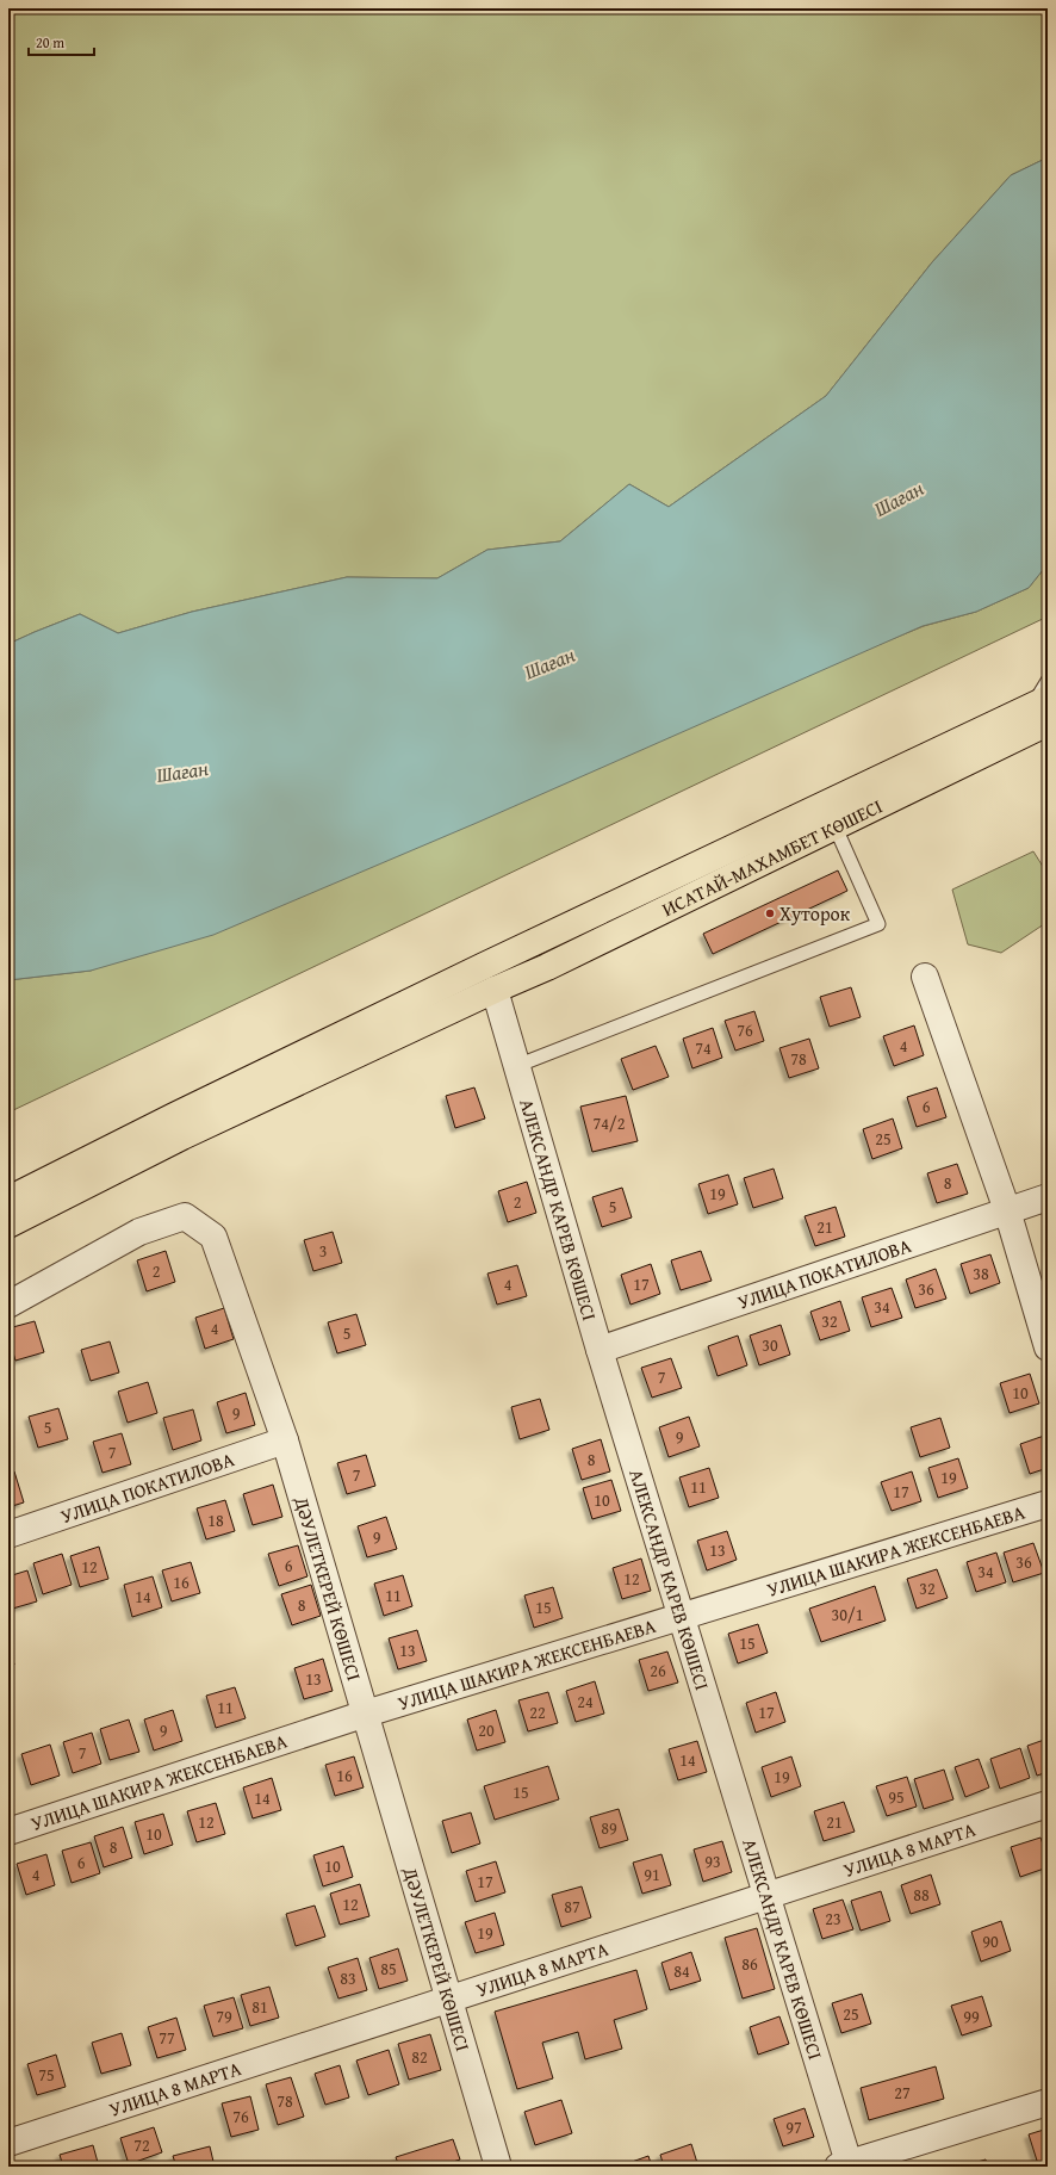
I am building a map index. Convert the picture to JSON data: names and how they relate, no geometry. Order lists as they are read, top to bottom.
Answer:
{
  "streets": {
    "main road": ["ИСАТАЙ-МАХАМБЕТ КӨШЕСІ"],
    "street": [
      "АЛЕКСАНДР КАРЕВ КӨШЕСІ",
      "УЛИЦА ПОКАТИЛОВА",
      "УЛИЦА ШАКИРА ЖЕКСЕНБАЕВА",
      "ДӘУЛЕТКЕРЕЙ КӨШЕСІ",
      "УЛИЦА 8 МАРТА"
    ]
  },
  "crossings": [
    ["ИСАТАЙ-МАХАМБЕТ КӨШЕСІ", "АЛЕКСАНДР КАРЕВ КӨШЕСІ"],
    ["АЛЕКСАНДР КАРЕВ КӨШЕСІ", "УЛИЦА ПОКАТИЛОВА"],
    ["АЛЕКСАНДР КАРЕВ КӨШЕСІ", "УЛИЦА ШАКИРА ЖЕКСЕНБАЕВА"],
    ["АЛЕКСАНДР КАРЕВ КӨШЕСІ", "УЛИЦА 8 МАРТА"],
    ["УЛИЦА ПОКАТИЛОВА", "ДӘУЛЕТКЕРЕЙ КӨШЕСІ"],
    ["УЛИЦА ШАКИРА ЖЕКСЕНБАЕВА", "ДӘУЛЕТКЕРЕЙ КӨШЕСІ"],
    ["ДӘУЛЕТКЕРЕЙ КӨШЕСІ", "УЛИЦА 8 МАРТА"]
  ],
  "water": ["Шаған"],
  "places": ["Хуторок"],
  "house_numbers": [
    "76",
    "4",
    "74",
    "78",
    "6",
    "74/2",
    "25",
    "8",
    "19",
    "2",
    "5",
    "21",
    "3",
    "2",
    "38",
    "4",
    "17",
    "36",
    "34",
    "32",
    "4",
    "5",
    "30",
    "7",
    "10",
    "9",
    "5",
    "9",
    "7",
    "8",
    "7",
    "19",
    "11",
    "17",
    "10",
    "18",
    "9",
    "13",
    "36",
    "6",
    "12",
    "34",
    "12",
    "16",
    "32",
    "11",
    "14",
    "8",
    "15",
    "30/1",
    "15",
    "13",
    "26",
    "13",
    "24",
    "11",
    "22",
    "17",
    "9",
    "20",
    "7",
    "14",
    "16",
    "19",
    "15",
    "95",
    "14",
    "12",
    "21",
    "89",
    "10",
    "8",
    "93",
    "6",
    "10",
    "4",
    "91",
    "17",
    "88",
    "12",
    "87",
    "23",
    "19",
    "90",
    "86",
    "85",
    "84",
    "83",
    "81",
    "25",
    "79",
    "99",
    "77",
    "82",
    "75",
    "27",
    "78",
    "76",
    "97",
    "72"
  ],
  "scale_bar": "20 m"
}
